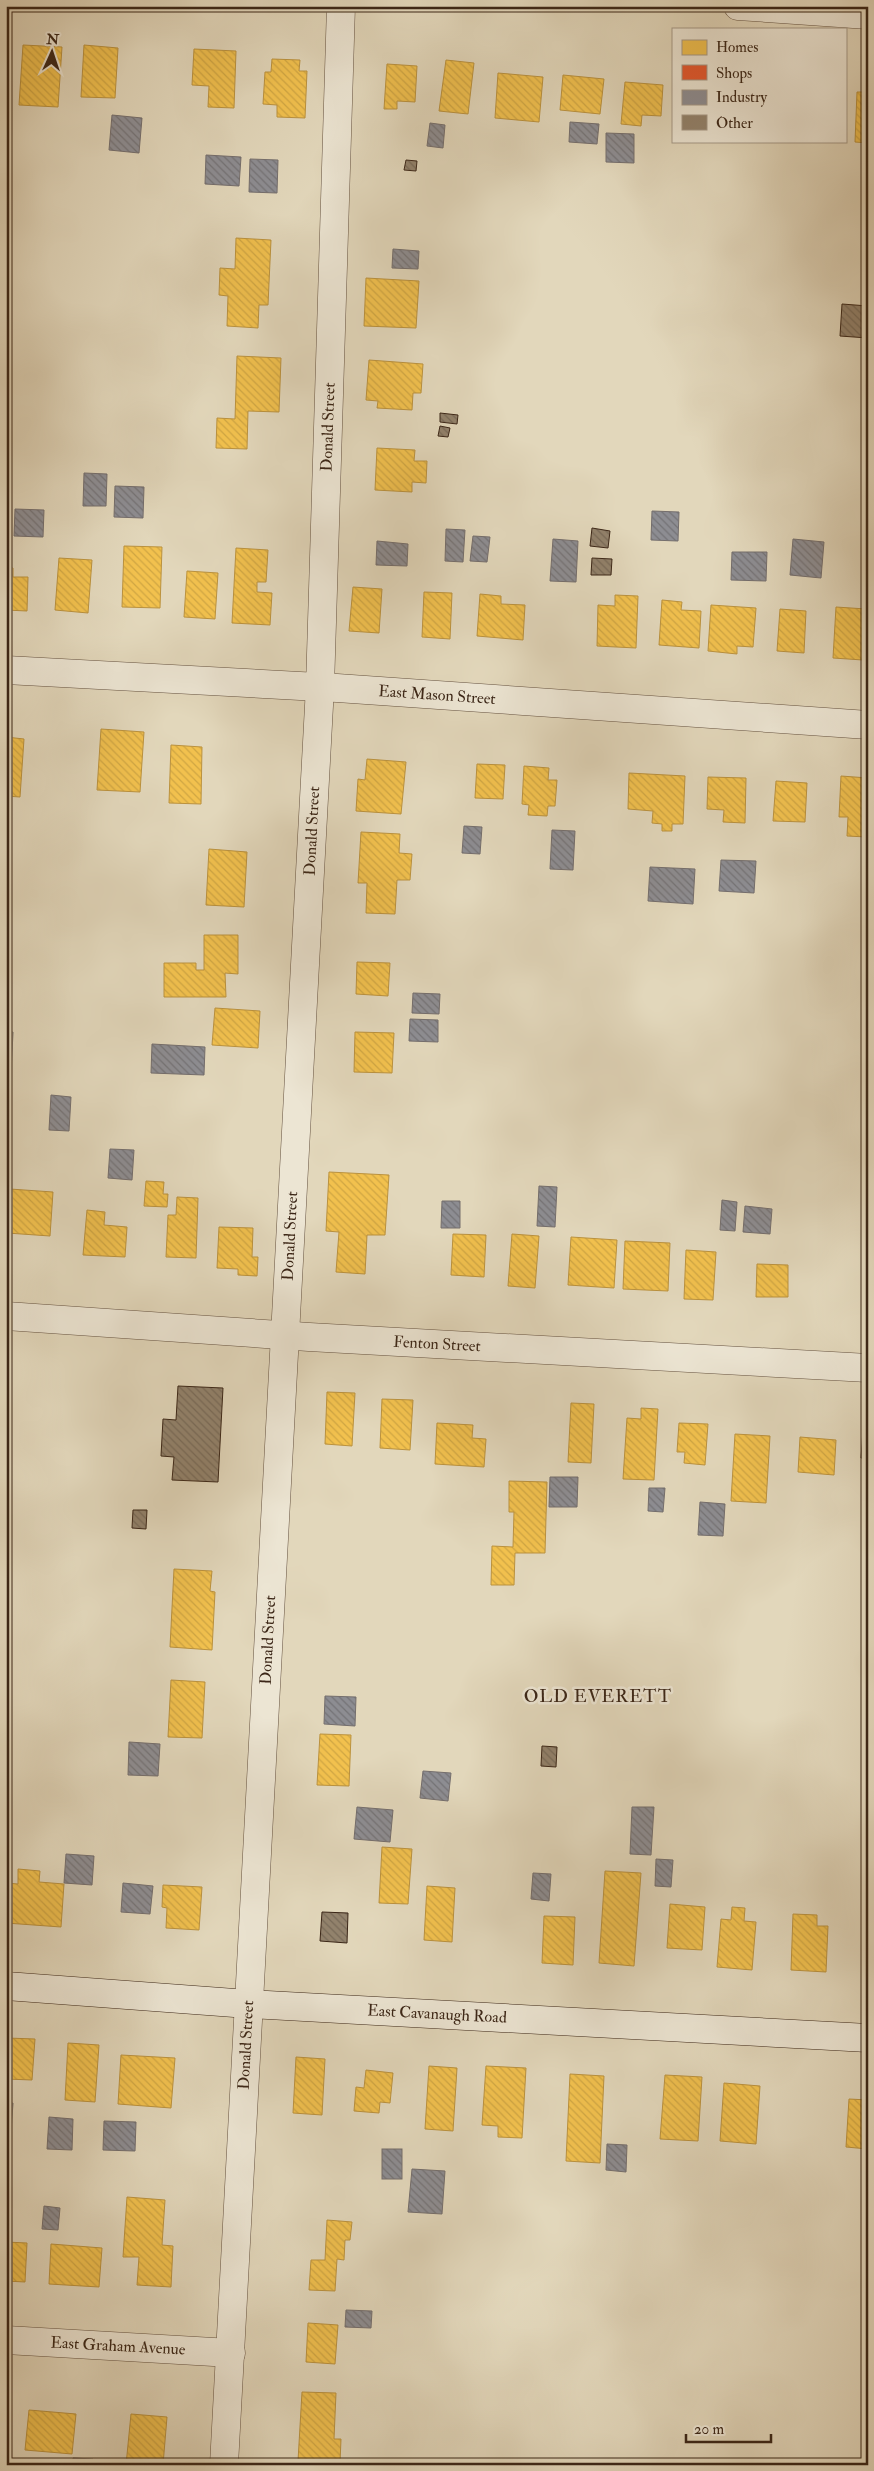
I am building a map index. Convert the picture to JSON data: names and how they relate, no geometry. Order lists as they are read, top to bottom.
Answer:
{
  "streets": {
    "street": [
      "Donald Street",
      "East Mason Street",
      "Fenton Street",
      "East Cavanaugh Road",
      "East Graham Avenue"
    ]
  },
  "crossings": [
    ["Donald Street", "East Mason Street"],
    ["Donald Street", "Fenton Street"],
    ["Donald Street", "East Cavanaugh Road"],
    ["Donald Street", "East Graham Avenue"]
  ],
  "districts": ["OLD EVERETT"],
  "legend": [
    "Homes",
    "Shops",
    "Industry",
    "Other"
  ],
  "scale_bar": "20 m",
  "north": "top"
}
